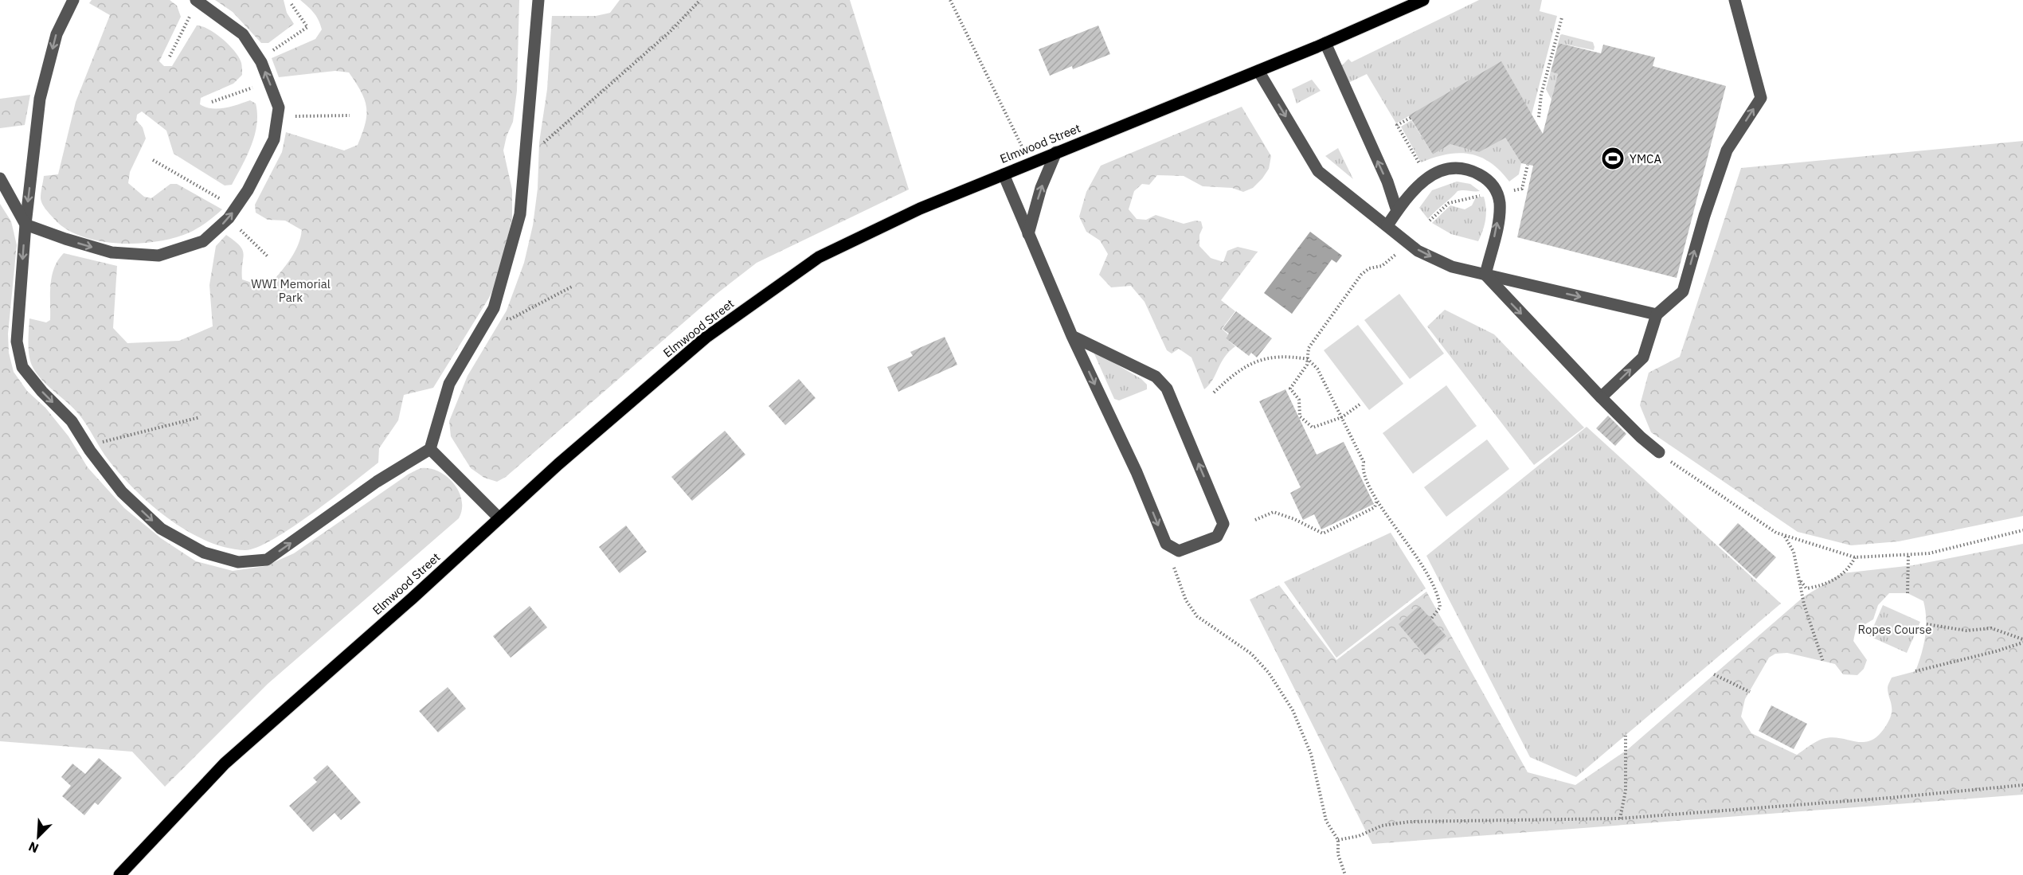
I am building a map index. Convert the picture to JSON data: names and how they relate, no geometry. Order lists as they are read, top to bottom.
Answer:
{
  "streets": {
    "main road": ["Elmwood Street"]
  },
  "parks": ["WWI Memorial Park", "Ropes Course"],
  "places": {
    "sports": ["YMCA"]
  },
  "north": "bottom left"
}
